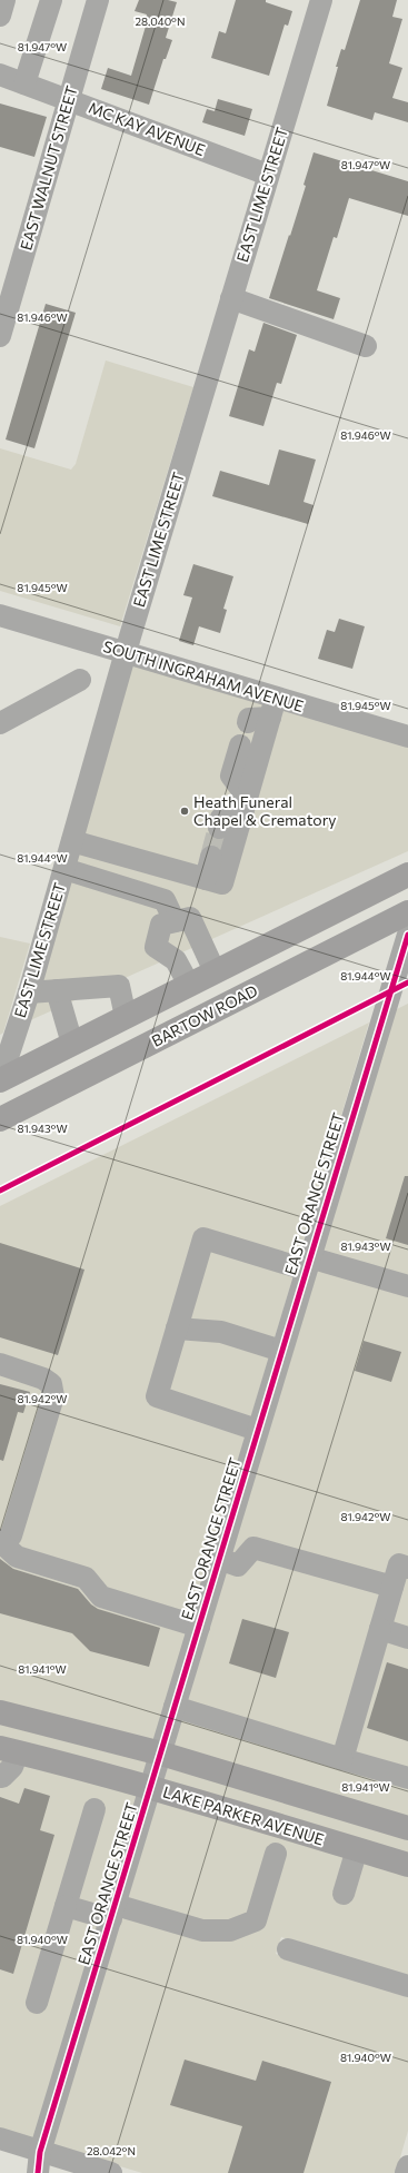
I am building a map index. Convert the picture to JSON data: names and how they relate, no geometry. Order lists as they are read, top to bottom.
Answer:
{
  "streets": {
    "main road": ["BARTOW ROAD", "LAKE PARKER AVENUE"],
    "street": [
      "MC KAY AVENUE",
      "EAST WALNUT STREET",
      "EAST LIME STREET",
      "SOUTH INGRAHAM AVENUE",
      "EAST ORANGE STREET"
    ]
  },
  "crossings": [
    ["MC KAY AVENUE", "EAST WALNUT STREET"],
    ["MC KAY AVENUE", "EAST LIME STREET"],
    ["EAST LIME STREET", "SOUTH INGRAHAM AVENUE"],
    ["EAST ORANGE STREET", "LAKE PARKER AVENUE"]
  ],
  "places": ["Heath Funeral Chapel & Crematory"],
  "coordinates": [
    "28.040°N",
    "81.947°W",
    "81.946°W",
    "81.945°W",
    "81.944°W",
    "81.943°W",
    "81.942°W",
    "81.941°W",
    "81.940°W",
    "28.042°N"
  ]
}
